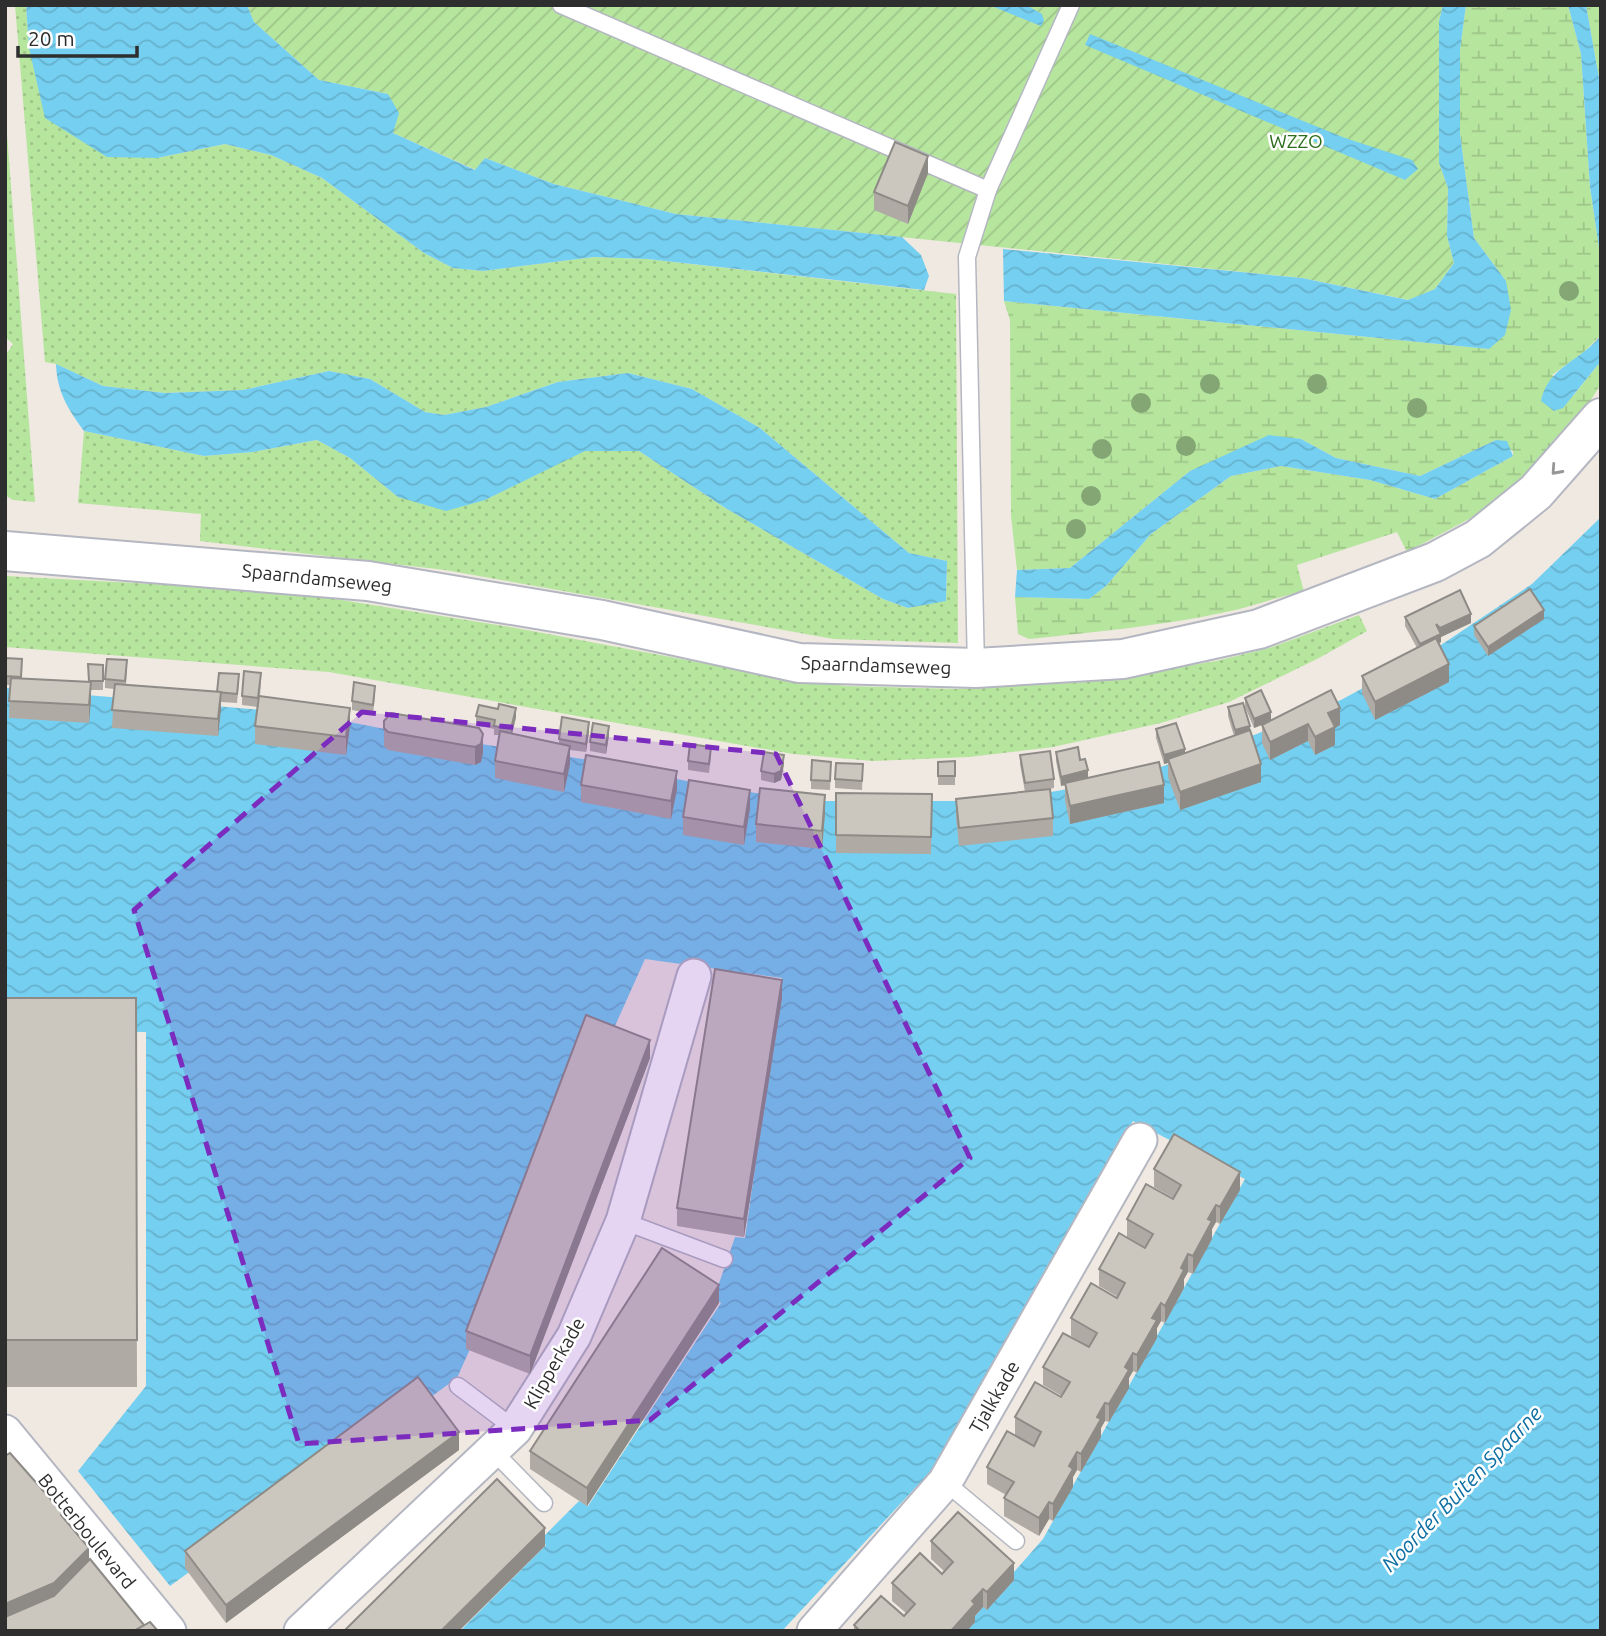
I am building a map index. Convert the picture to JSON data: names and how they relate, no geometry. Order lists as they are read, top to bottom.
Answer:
{
  "streets": {
    "street": [
      "Spaarndamseweg",
      "Klipperkade",
      "Tjalkkade",
      "Botterboulevard"
    ]
  },
  "one_way": ["Spaarndamseweg"],
  "water": ["Noorder Buiten Spaarne"],
  "parks": ["WZZO"],
  "scale_bar": "20 m"
}
